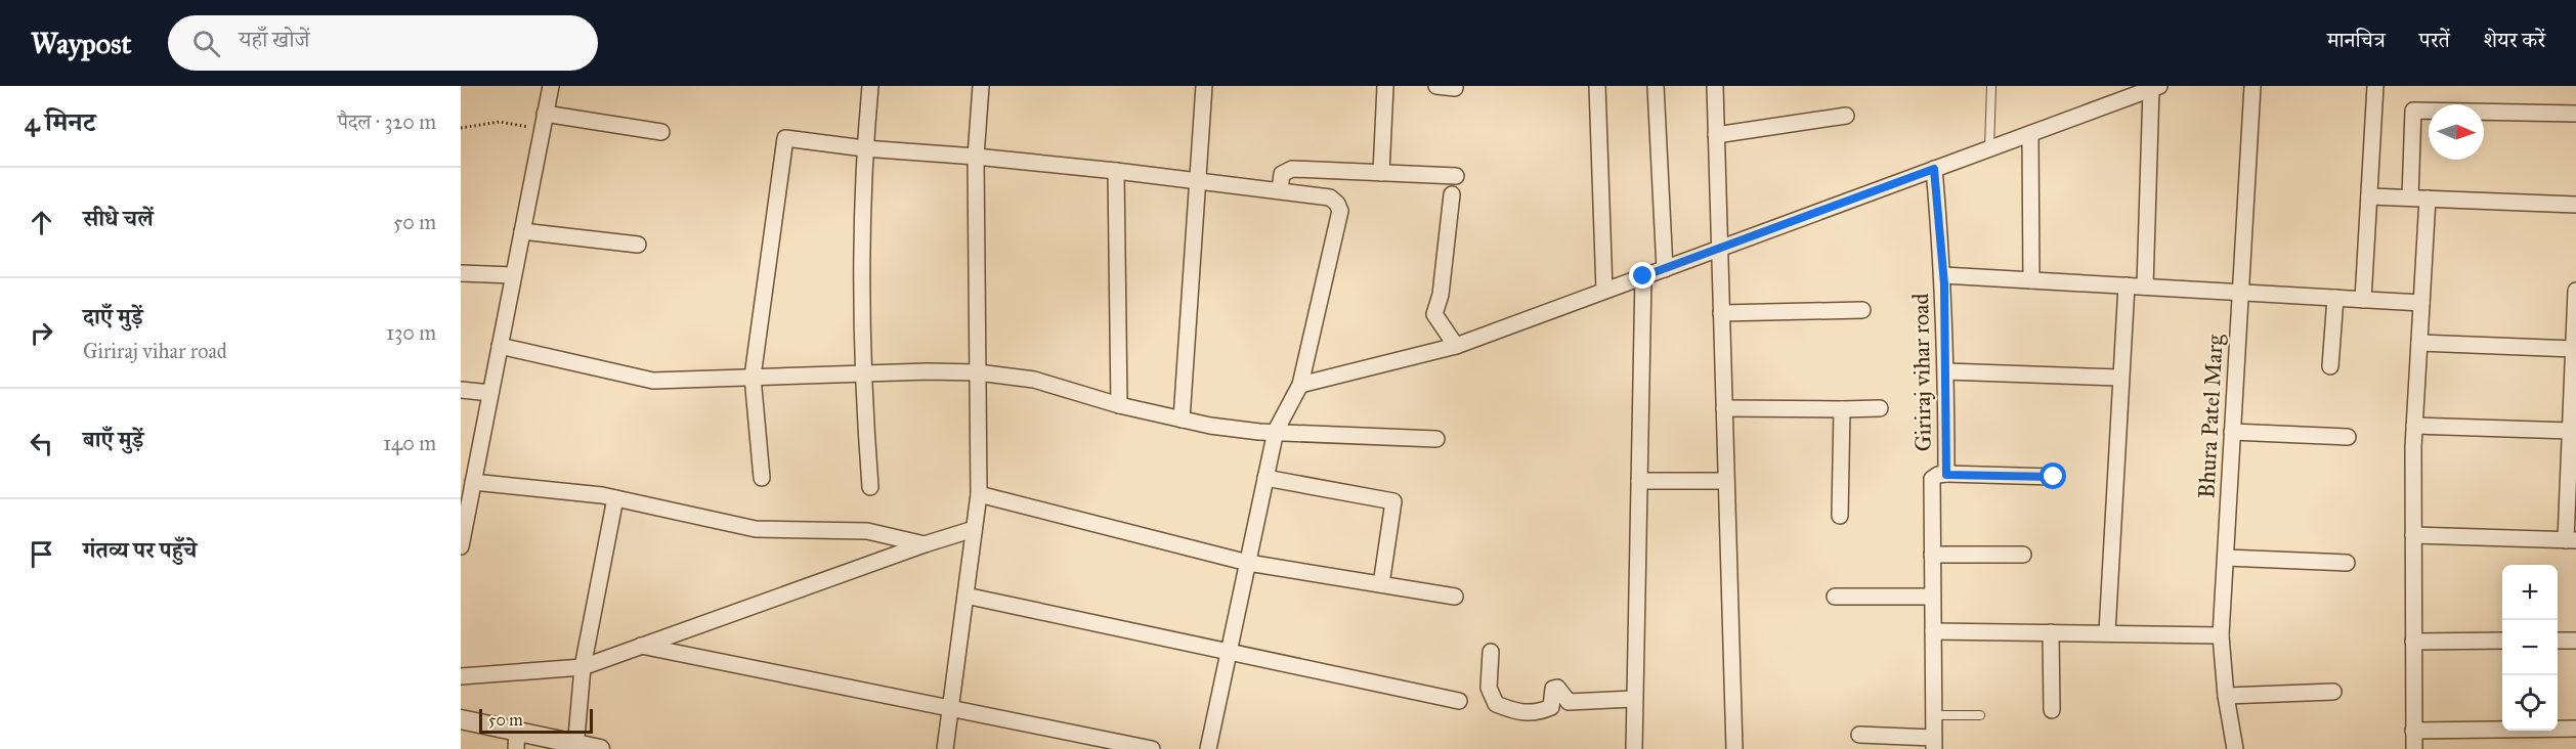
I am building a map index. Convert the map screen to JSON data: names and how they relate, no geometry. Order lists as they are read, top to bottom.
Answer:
{
  "streets": {
    "street": ["Giriraj vihar road", "Bhura Patel Marg"]
  },
  "scale_bar": "50 m",
  "north": "right",
  "page": {
    "header": "Waypost",
    "search": "यहाँ खोजें",
    "nav": ["मानचित्र", "परतें", "शेयर करें"],
    "heading": ["4 मिनट", "पैदल · 320 m"],
    "list": [
      ["सीधे चलें", "50 m"],
      ["दाएँ मुड़ें", "Giriraj vihar road", "130 m"],
      ["बाएँ मुड़ें", "140 m"],
      "गंतव्य पर पहुँचे"
    ],
    "map_buttons": ["+", "−"],
    "scale": "50 m"
  }
}
